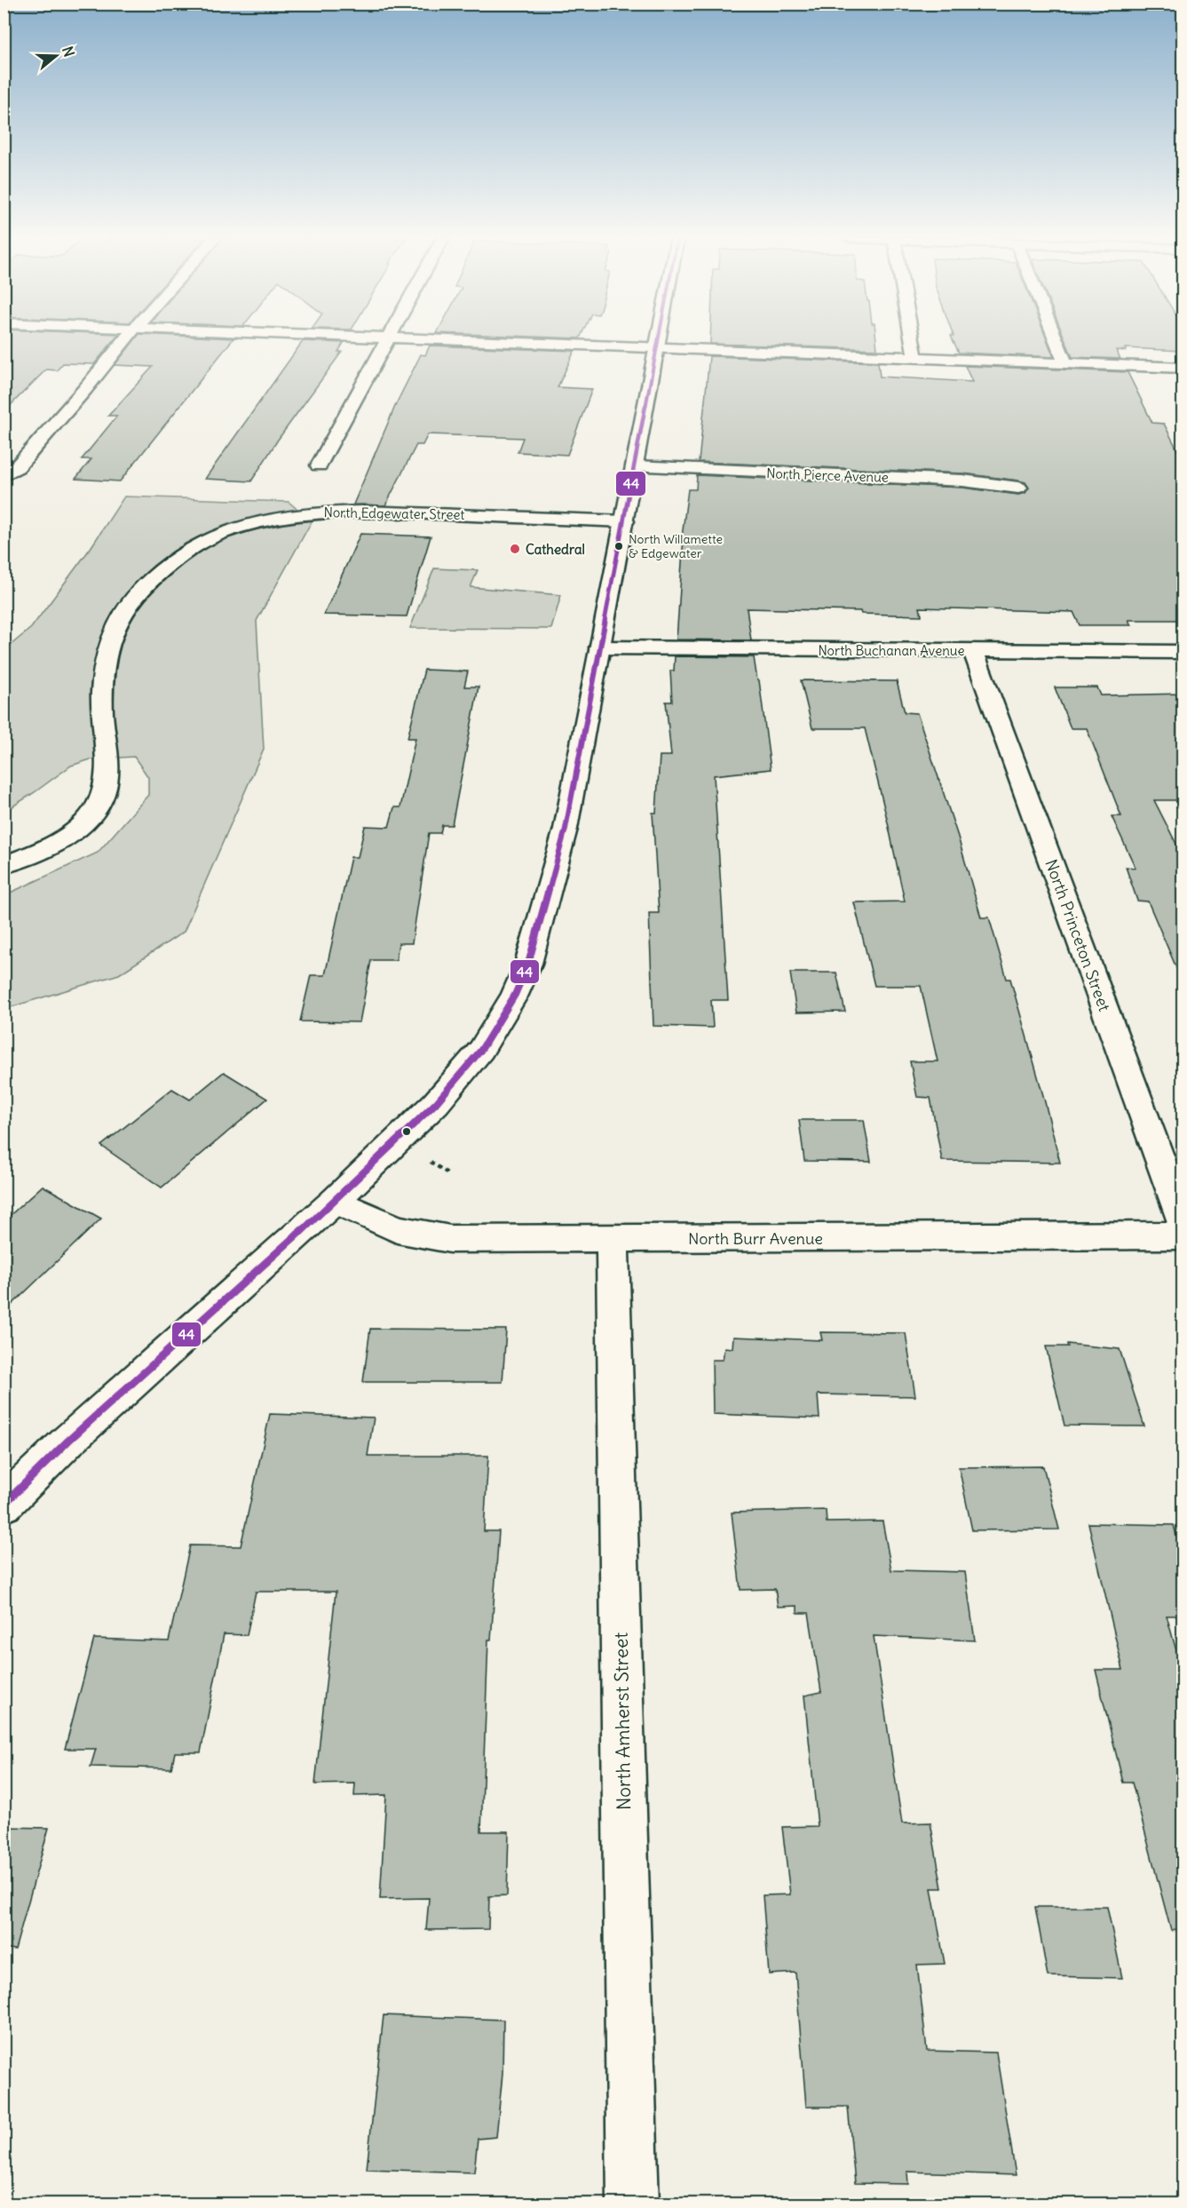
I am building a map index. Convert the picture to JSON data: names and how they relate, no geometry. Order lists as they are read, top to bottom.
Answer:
{
  "streets": {
    "street": [
      "North Pierce Avenue",
      "North Edgewater Street",
      "North Buchanan Avenue",
      "North Princeton Street",
      "North Burr Avenue",
      "North Amherst Street"
    ]
  },
  "crossings": [
    ["North Buchanan Avenue", "North Princeton Street"],
    ["North Burr Avenue", "North Amherst Street"]
  ],
  "places": ["North Willamette & Edgewater", "Cathedral"],
  "lines": ["transit line 44"],
  "north": "right"
}
